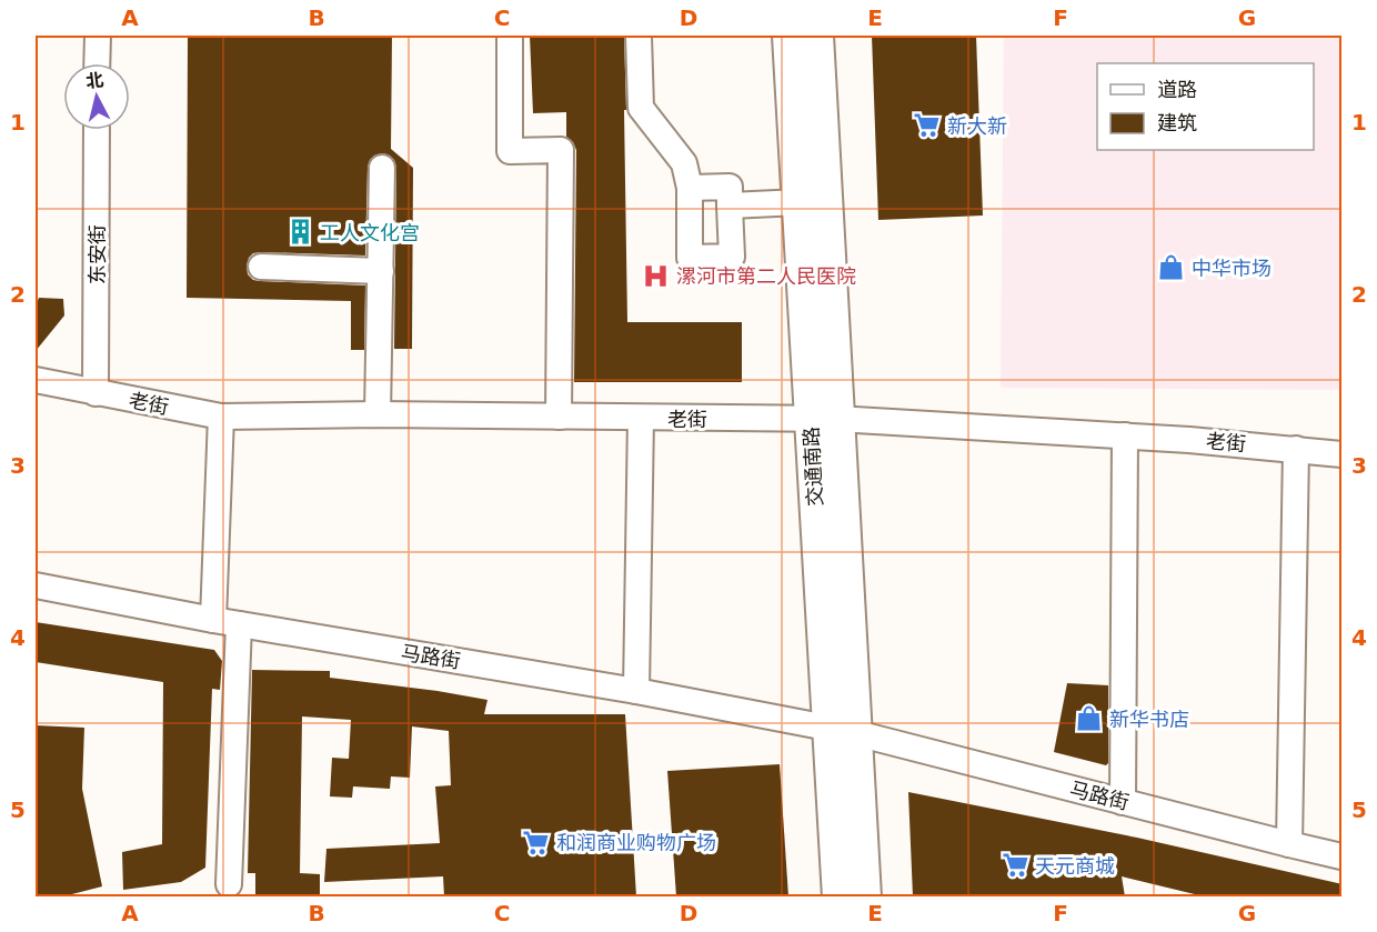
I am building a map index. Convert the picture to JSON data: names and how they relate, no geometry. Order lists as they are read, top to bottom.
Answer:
{
  "streets": {
    "main road": ["交通南路"],
    "street": ["东安街", "老街", "马路街"]
  },
  "crossings": [
    ["东安街", "老街"],
    ["老街", "交通南路"],
    ["交通南路", "马路街"]
  ],
  "places": {
    "supermarket": ["新大新", "和润商业购物广场", "天元商城"],
    "building": ["工人文化宫"],
    "shop": ["中华市场", "新华书店"],
    "hospital": ["漯河市第二人民医院"]
  },
  "legend": ["道路", "建筑"],
  "north": "top",
  "grid": {
    "columns": [
      "A",
      "B",
      "C",
      "D",
      "E",
      "F",
      "G"
    ],
    "rows": [
      "1",
      "2",
      "3",
      "4",
      "5"
    ]
  }
}
